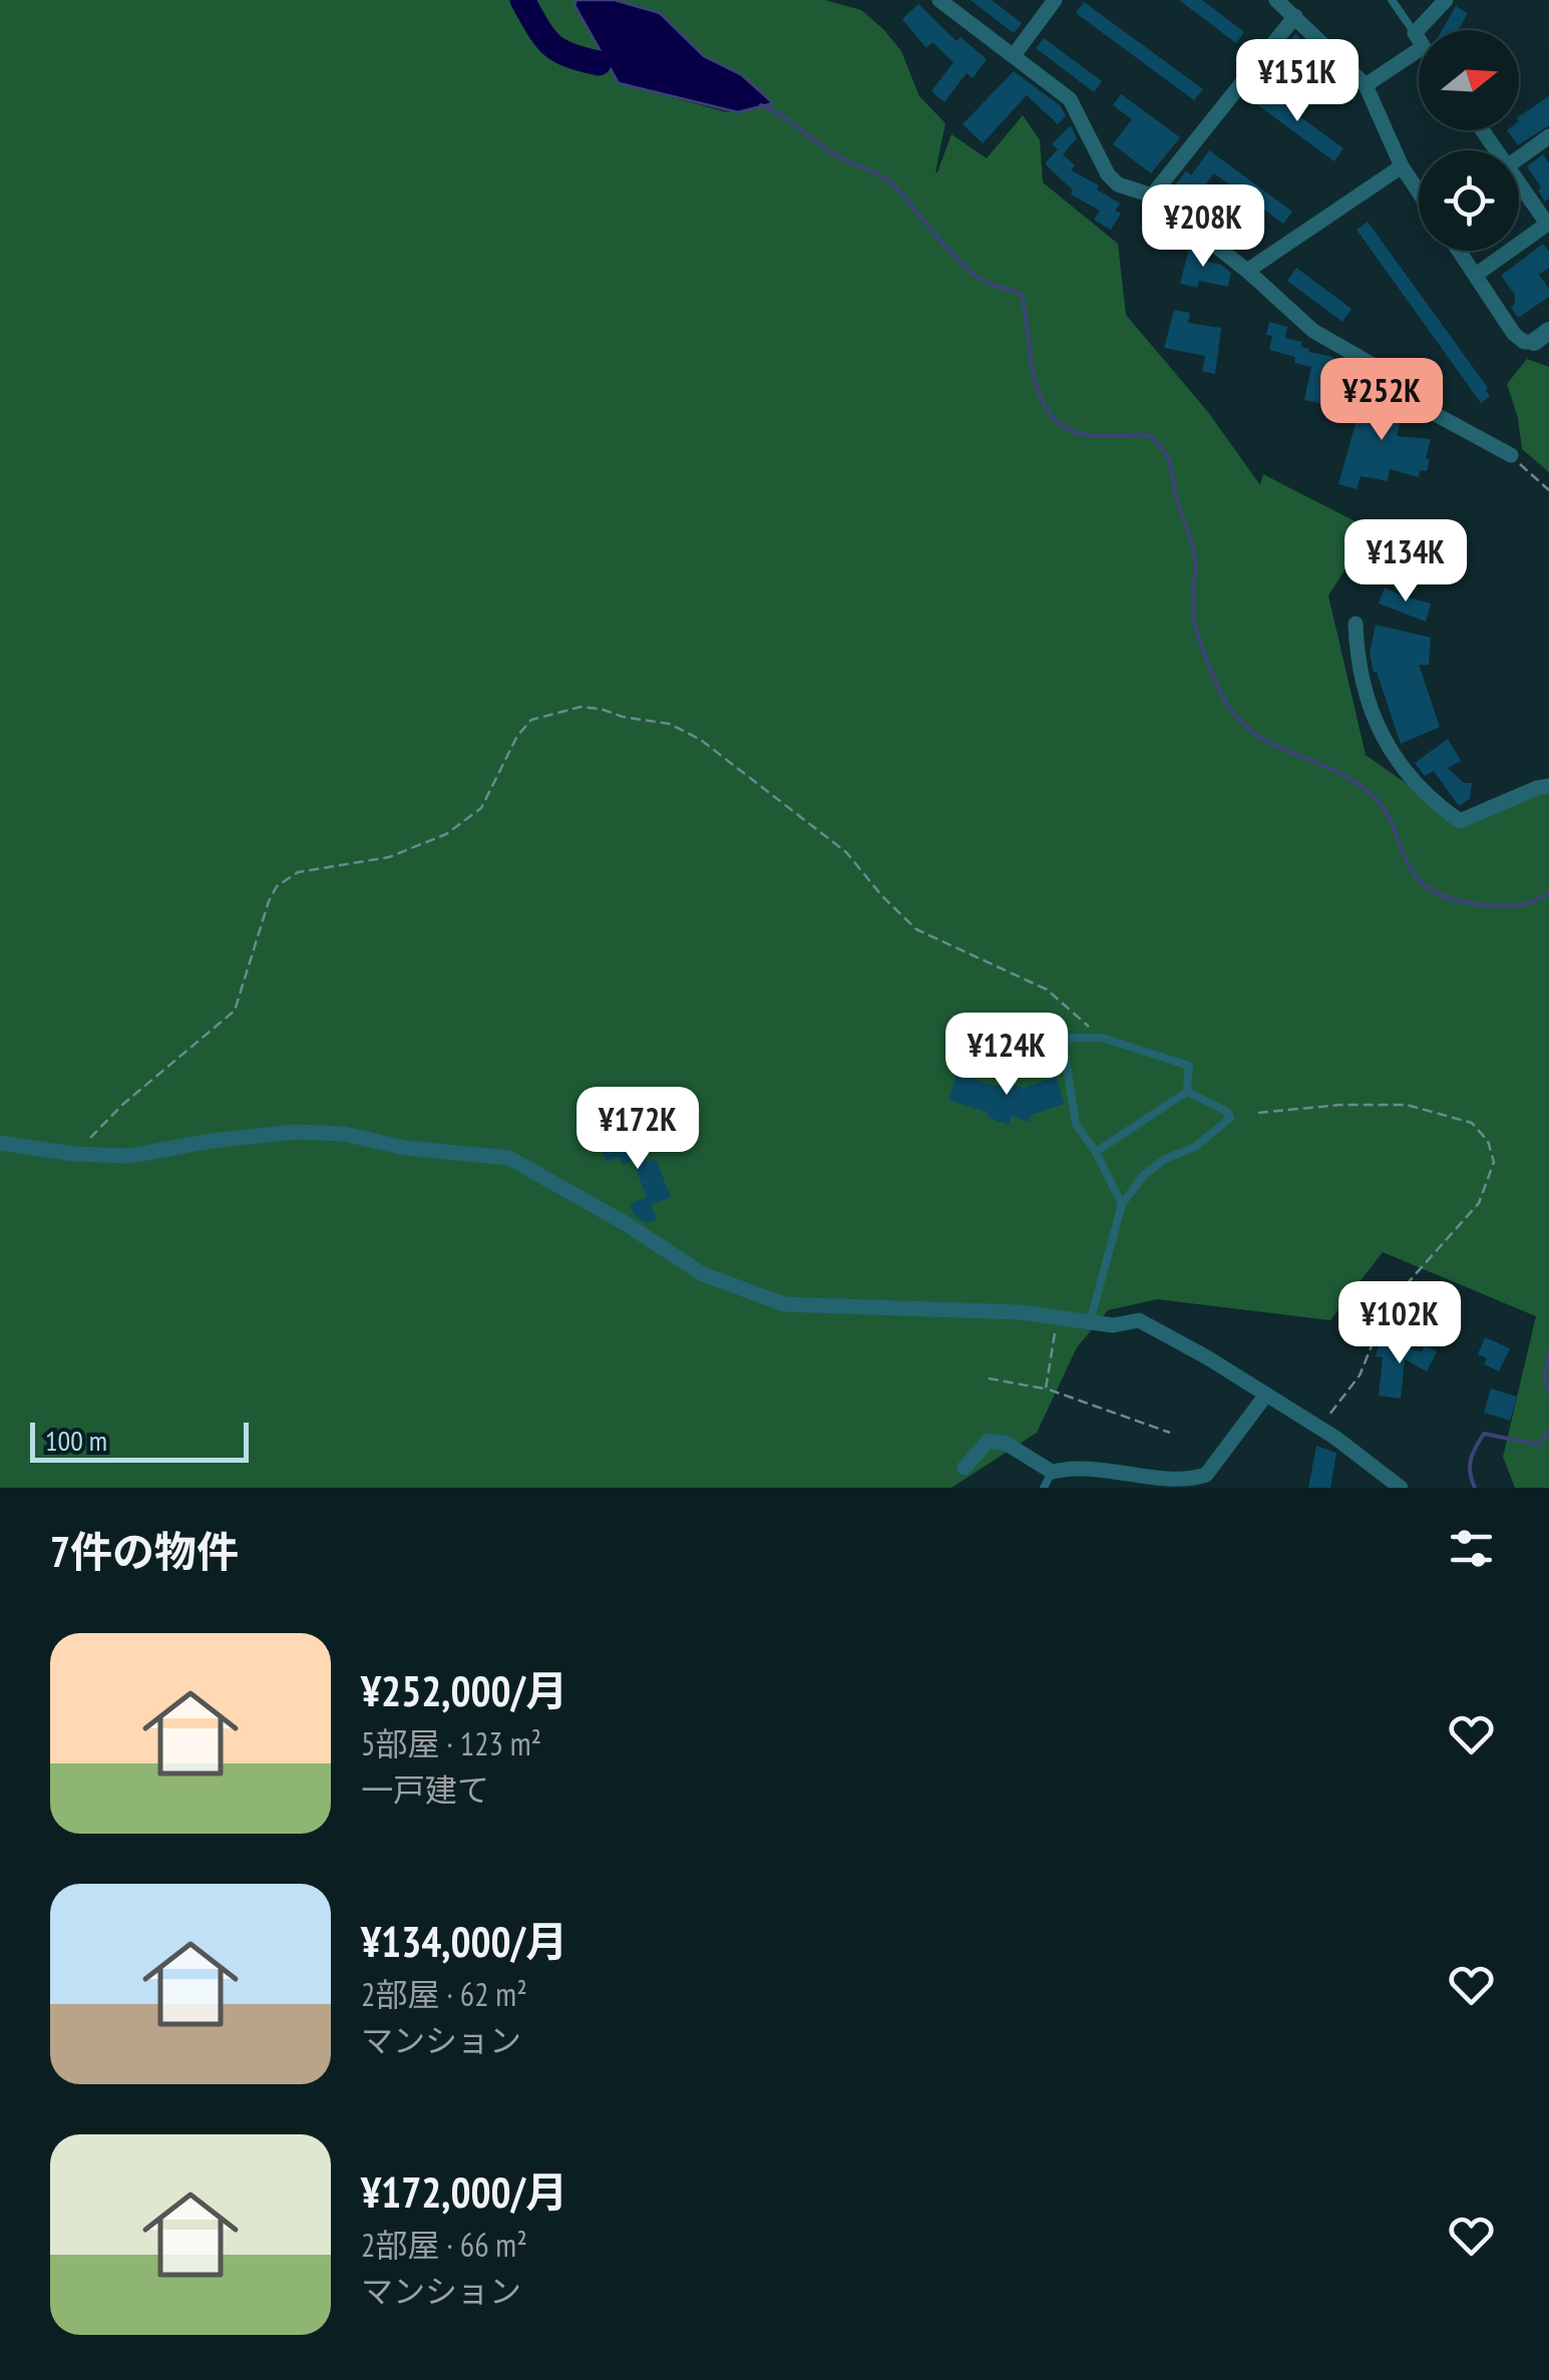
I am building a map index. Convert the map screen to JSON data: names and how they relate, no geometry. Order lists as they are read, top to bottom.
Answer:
{
  "scale_bar": "100 m",
  "north": "right",
  "page": {
    "price": [
      "¥151K",
      "¥208K",
      "¥252K",
      "¥134K",
      "¥124K",
      "¥172K",
      "¥102K"
    ],
    "scale": "100 m",
    "heading": "7件の物件",
    "list": [
      {
        "name": "¥252,000/月",
        "note": "5部屋 · 123 m² · 一戸建て"
      },
      {
        "name": "¥134,000/月",
        "note": "2部屋 · 62 m² · マンション"
      },
      {
        "name": "¥172,000/月",
        "note": "2部屋 · 66 m² · マンション"
      }
    ]
  }
}
